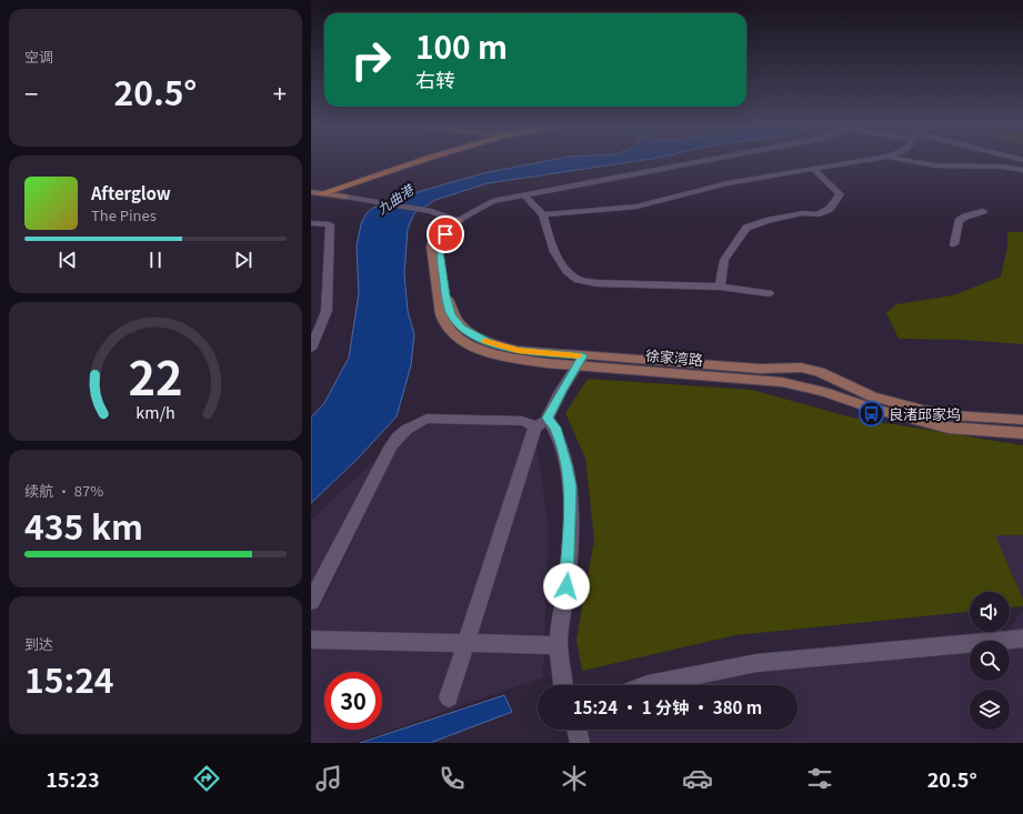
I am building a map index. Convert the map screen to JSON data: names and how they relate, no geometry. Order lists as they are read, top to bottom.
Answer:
{
  "streets": {
    "street": ["徐家湾路"]
  },
  "water": ["九曲港"],
  "places": {
    "bus stop": ["良渚邱家坞"]
  },
  "page": {
    "tile": [
      "空调",
      ["续航 · 87%", "435 km"],
      ["到达", "15:24"]
    ],
    "turn": ["100 m", "右转"],
    "heat": ["−", "20.5°", "+"],
    "song": ["Afterglow", "The Pines"],
    "limit": "30",
    "trip": "15:24 · 1 分钟 · 380 m",
    "tabs": ["15:23", "20.5°"],
    "gauge": ["22", "km/h"]
  }
}
